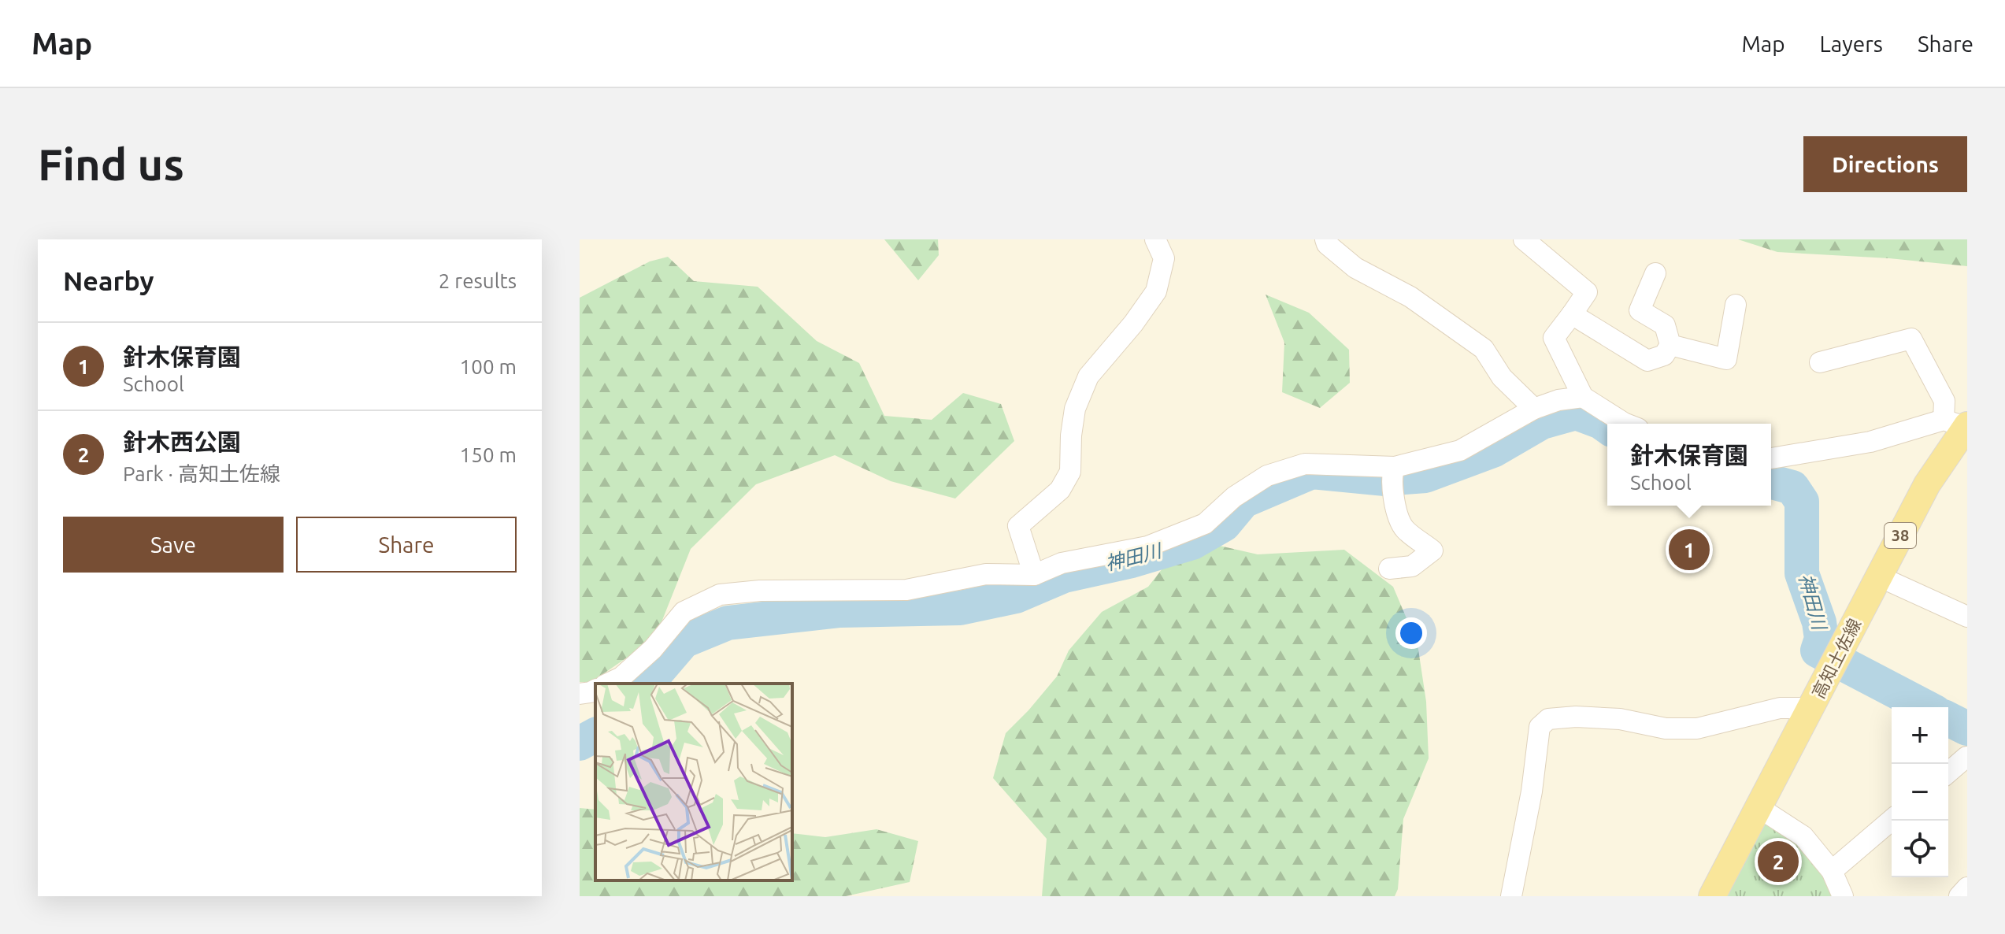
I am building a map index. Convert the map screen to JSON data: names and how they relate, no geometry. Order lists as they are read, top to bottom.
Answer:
{
  "streets": {
    "main road": ["38", "高知土佐線"]
  },
  "water": ["神田川"],
  "page": {
    "header": "Map",
    "nav": ["Map", "Layers", "Share"],
    "buttons": [
      "Directions",
      ["Save", "Share"]
    ],
    "title": "Find us",
    "heading": ["Nearby", "2 results"],
    "list": [
      {
        "mark": "1",
        "name": "針木保育園",
        "note": "School",
        "value": "100 m"
      },
      {
        "mark": "2",
        "name": "針木西公園",
        "note": "Park · 高知土佐線",
        "value": "150 m"
      }
    ],
    "popup": ["針木保育園", "School"],
    "pins": ["1", "2"],
    "map_buttons": ["+", "−"]
  }
}
